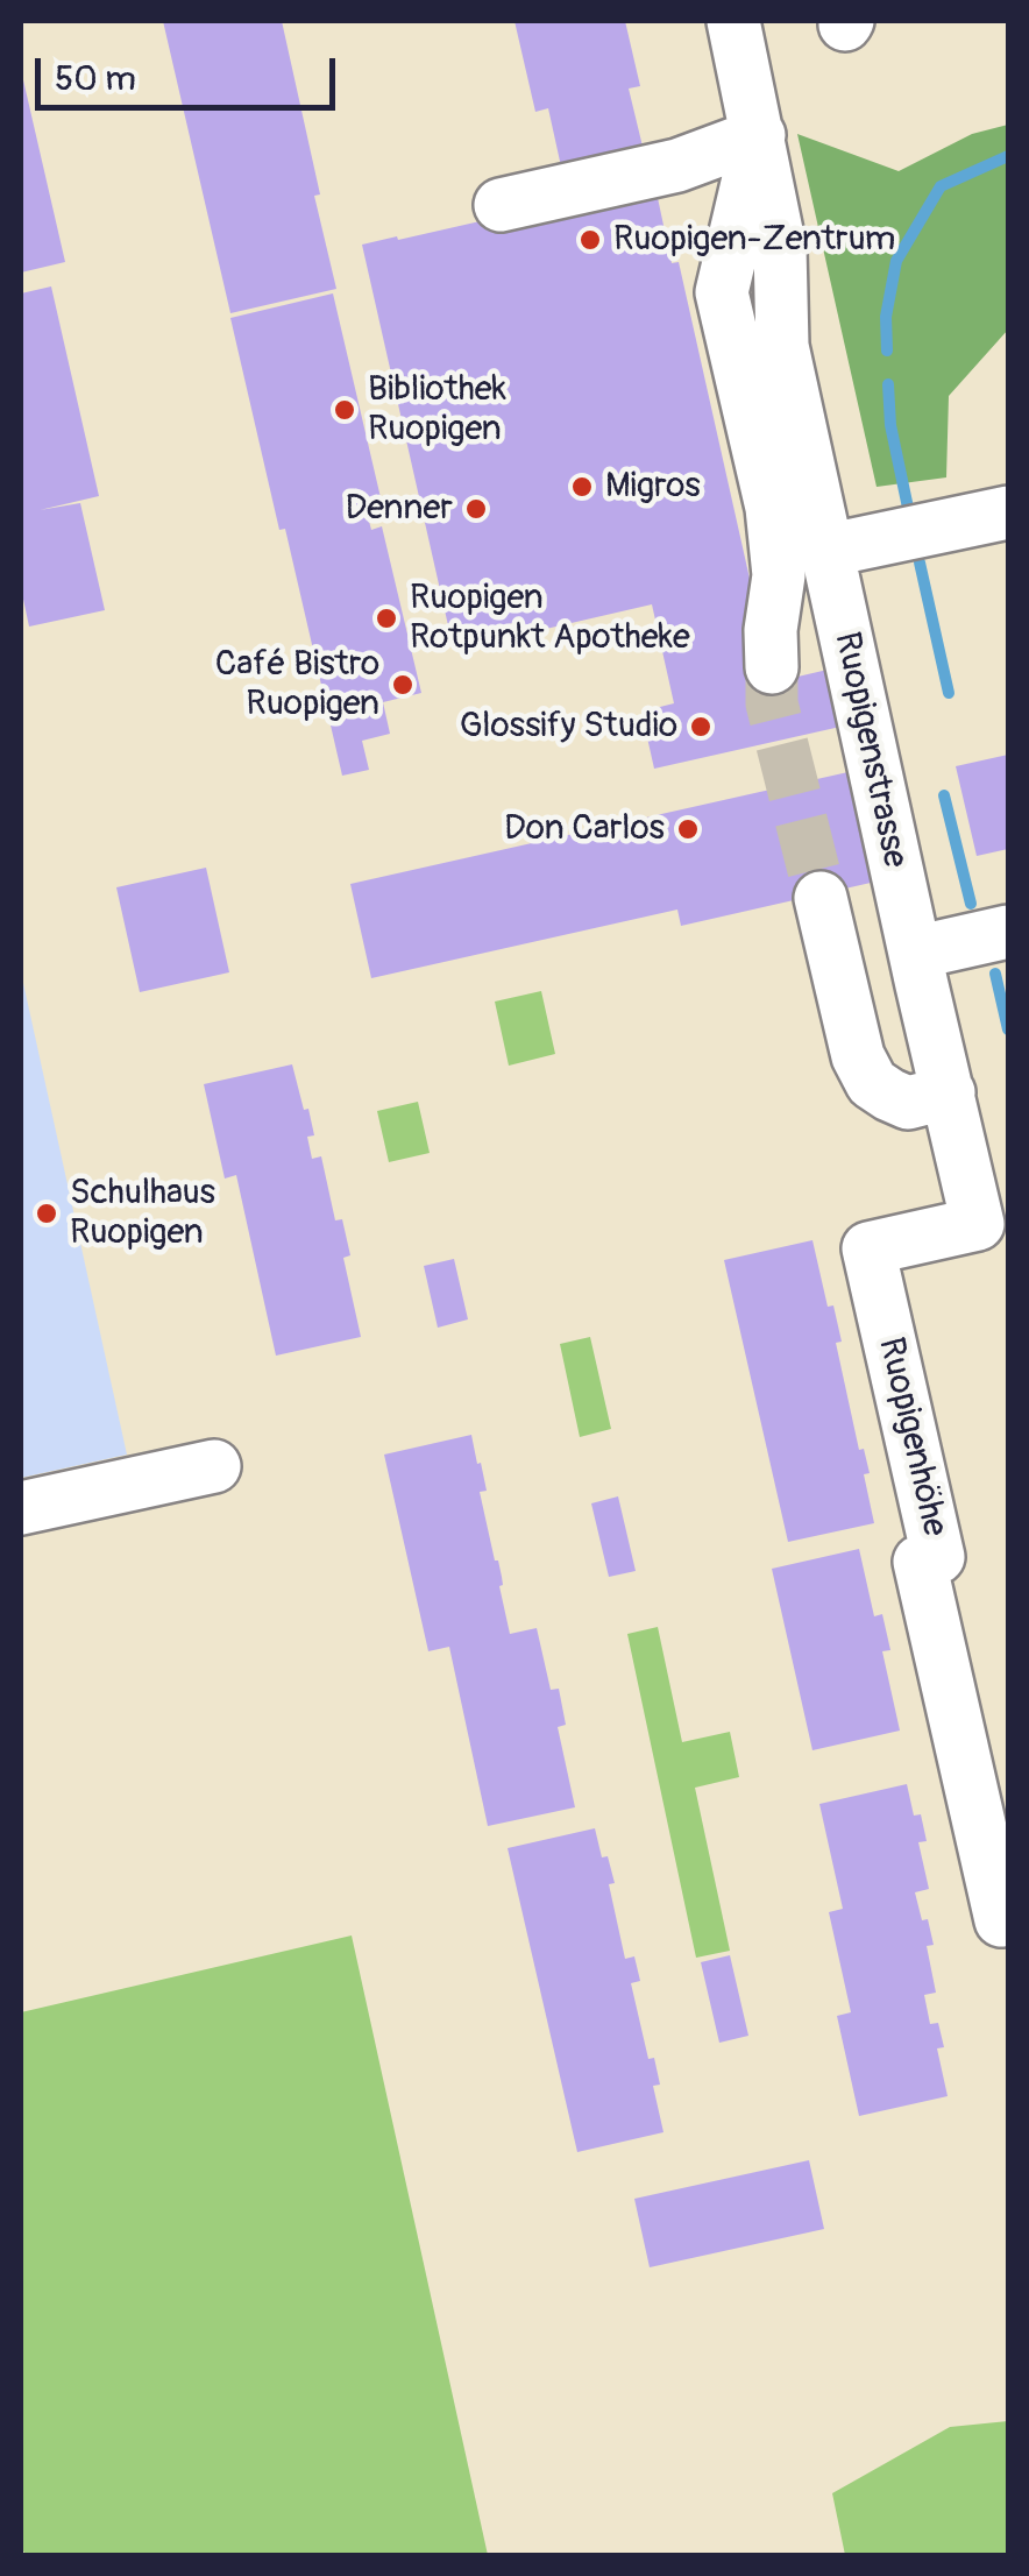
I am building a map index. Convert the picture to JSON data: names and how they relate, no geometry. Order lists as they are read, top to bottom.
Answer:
{
  "streets": {
    "street": ["Ruopigenstrasse", "Ruopigenhöhe"]
  },
  "crossings": [
    ["Ruopigenstrasse", "Ruopigenhöhe"]
  ],
  "places": [
    "Ruopigen-Zentrum",
    "Bibliothek Ruopigen",
    "Migros",
    "Denner",
    "Ruopigen Rotpunkt Apotheke",
    "Café Bistro Ruopigen",
    "Glossify Studio",
    "Don Carlos",
    "Schulhaus Ruopigen"
  ],
  "scale_bar": "50 m"
}
